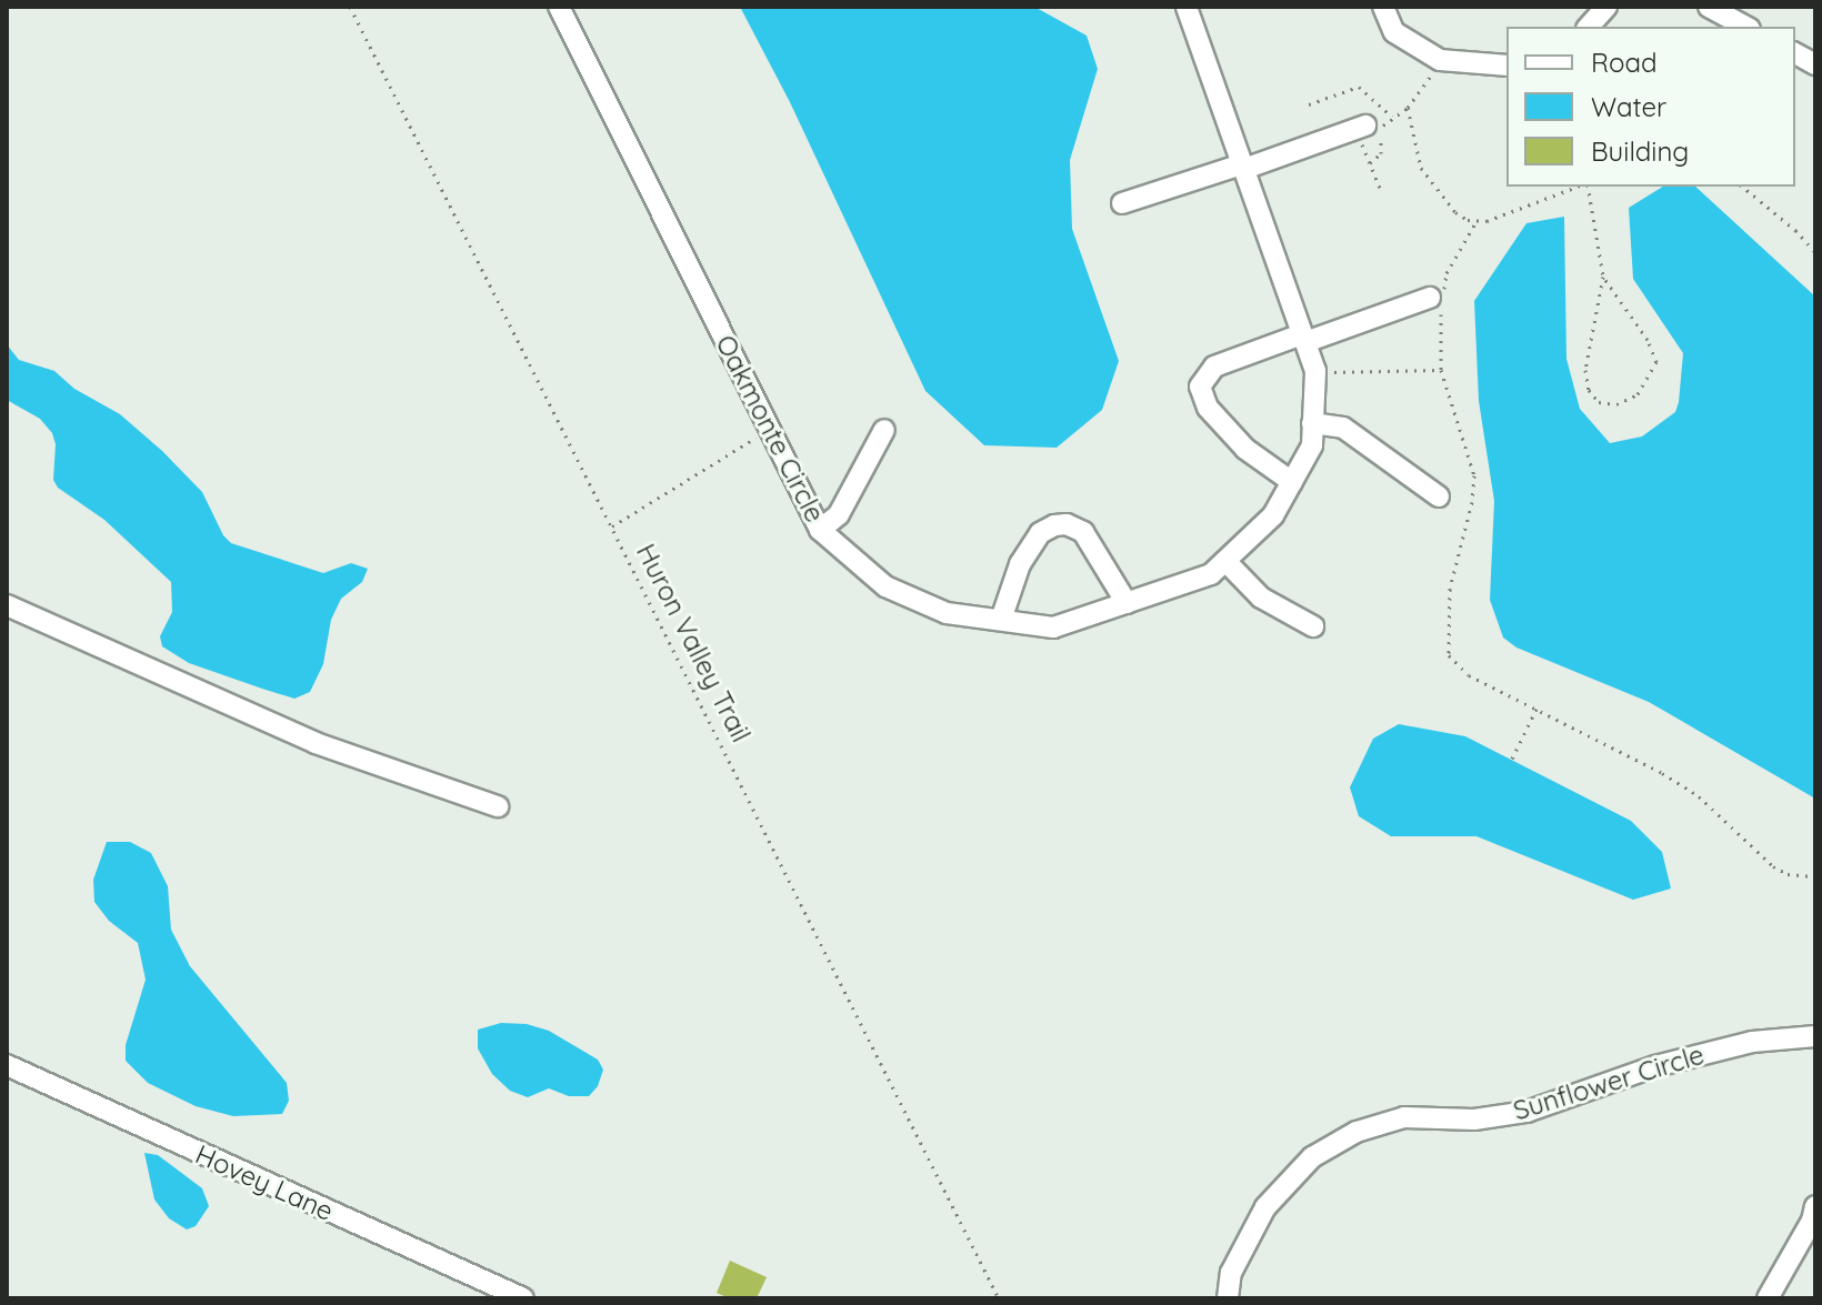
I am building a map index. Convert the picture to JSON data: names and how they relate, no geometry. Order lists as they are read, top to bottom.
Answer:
{
  "streets": {
    "street": ["Oakmonte Circle", "Sunflower Circle", "Hovey Lane"],
    "path": ["Huron Valley Trail"]
  },
  "legend": ["Road", "Water", "Building"]
}
